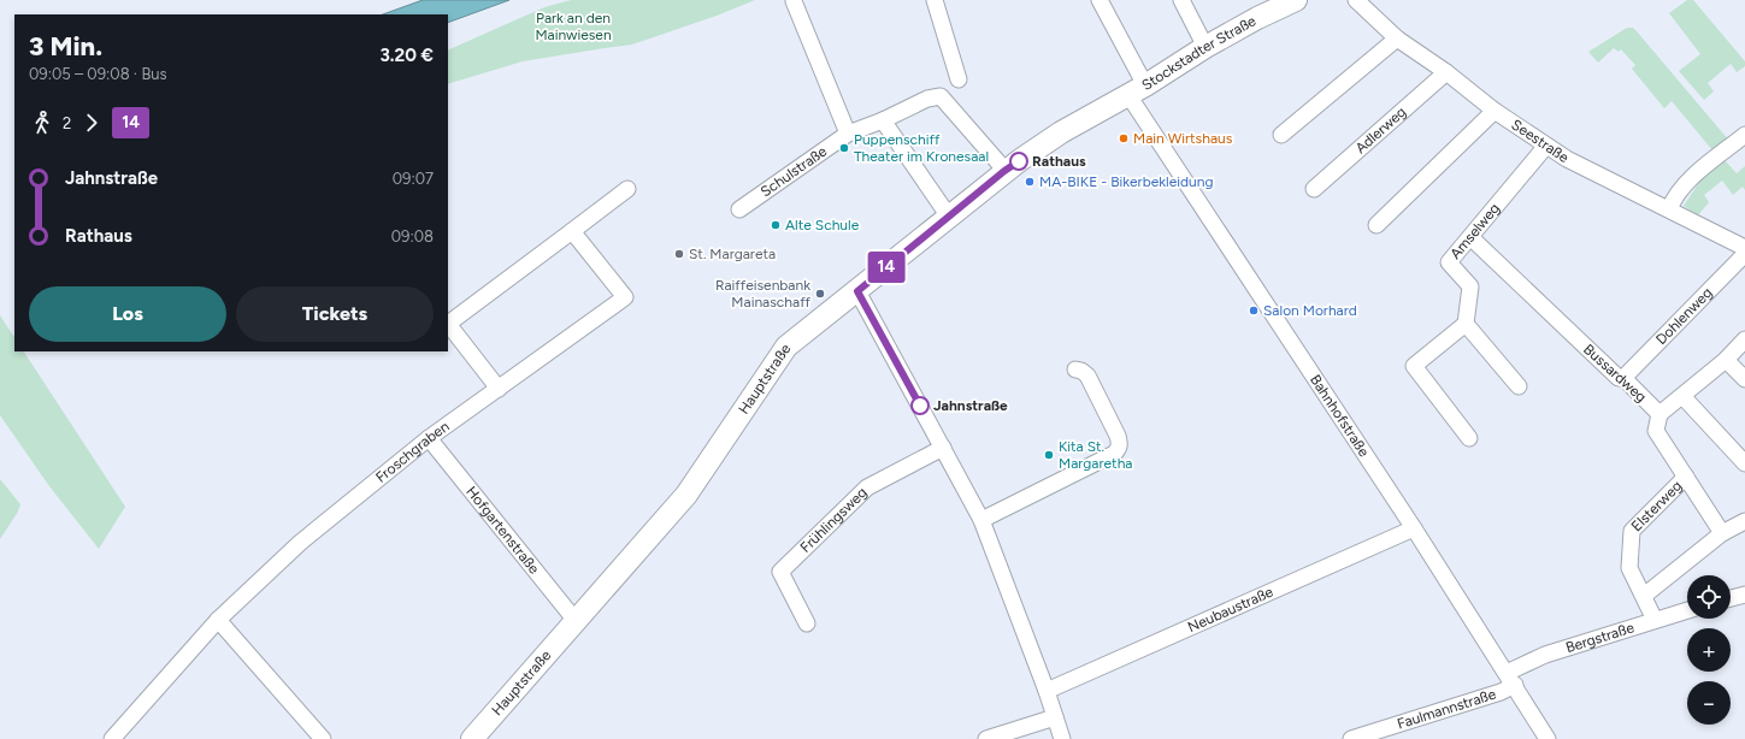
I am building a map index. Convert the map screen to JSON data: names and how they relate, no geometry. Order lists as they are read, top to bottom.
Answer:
{
  "streets": {
    "street": [
      "Stockstadter Straße",
      "Adlerweg",
      "Seestraße",
      "Schulstraße",
      "Amselweg",
      "Dohlenweg",
      "Bussardweg",
      "Hauptstraße",
      "Bahnhofstraße",
      "Froschgraben",
      "Elsterweg",
      "Frühlingsweg",
      "Hofgartenstraße",
      "Neubaustraße",
      "Bergstraße",
      "Faulmannstraße"
    ]
  },
  "crossings": [
    ["Stockstadter Straße", "Hauptstraße"],
    ["Stockstadter Straße", "Bahnhofstraße"],
    ["Adlerweg", "Seestraße"],
    ["Seestraße", "Amselweg"],
    ["Schulstraße", "Hauptstraße"],
    ["Amselweg", "Bussardweg"],
    ["Dohlenweg", "Bussardweg"],
    ["Bussardweg", "Elsterweg"],
    ["Hauptstraße", "Bahnhofstraße"],
    ["Hauptstraße", "Hofgartenstraße"],
    ["Bahnhofstraße", "Neubaustraße"],
    ["Bahnhofstraße", "Bergstraße"],
    ["Bahnhofstraße", "Faulmannstraße"],
    ["Froschgraben", "Hofgartenstraße"],
    ["Elsterweg", "Bergstraße"],
    ["Bergstraße", "Faulmannstraße"]
  ],
  "parks": ["Park an den Mainwiesen"],
  "places": [
    "Main Wirtshaus",
    "Puppenschiff Theater im Kronesaal",
    "Rathaus",
    "MA-BIKE - Bikerbekleidung",
    "Alte Schule",
    "St. Margareta",
    "Raiffeisenbank Mainaschaff",
    "Salon Morhard",
    "Jahnstraße",
    "Kita St. Margaretha"
  ],
  "lines": ["bus line 14"],
  "page": {
    "on_map": "14",
    "heading": ["3 Min.", "09:05 – 09:08 · Bus", "3.20 €"],
    "legs": ["2", "14"],
    "list": [
      {
        "name": "Jahnstraße",
        "value": "09:07"
      },
      {
        "name": "Rathaus",
        "value": "09:08"
      }
    ],
    "buttons": ["Los", "Tickets"],
    "map_buttons": ["+", "−"]
  }
}
